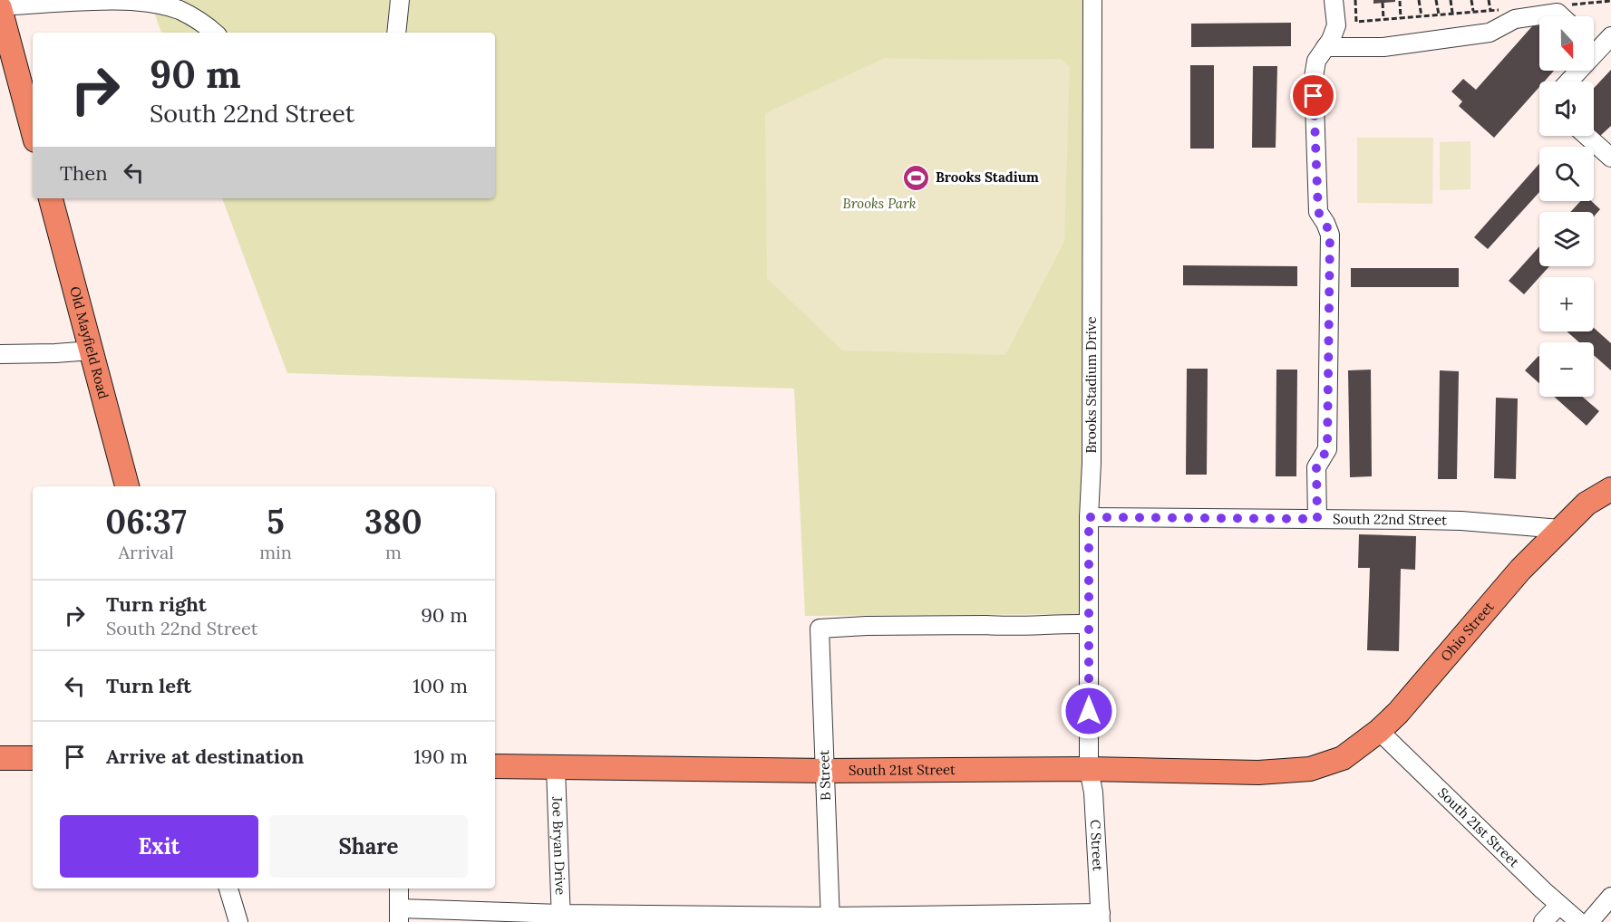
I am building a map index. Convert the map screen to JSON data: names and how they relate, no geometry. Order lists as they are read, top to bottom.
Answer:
{
  "streets": {
    "main road": ["Old Mayfield Road", "Ohio Street", "South 21st Street"],
    "street": [
      "Brooks Stadium Drive",
      "South 22nd Street",
      "B Street",
      "Joe Bryan Drive",
      "C Street"
    ]
  },
  "crossings": [
    ["Brooks Stadium Drive", "South 22nd Street"],
    ["Brooks Stadium Drive", "South 21st Street"],
    ["Brooks Stadium Drive", "B Street"],
    ["Brooks Stadium Drive", "C Street"],
    ["South 22nd Street", "Ohio Street"],
    ["Ohio Street", "South 21st Street"],
    ["South 21st Street", "B Street"],
    ["South 21st Street", "Joe Bryan Drive"],
    ["South 21st Street", "C Street"]
  ],
  "parks": ["Brooks Park"],
  "places": {
    "sports": ["Brooks Stadium"]
  },
  "north": "bottom",
  "page": {
    "map_buttons": ["+", "−"],
    "turn": ["90 m", "South 22nd Street"],
    "then": "Then",
    "eta": [
      "06:37",
      "Arrival",
      "5",
      "min",
      "380",
      "m"
    ],
    "list": [
      {
        "name": "Turn right",
        "note": "South 22nd Street",
        "value": "90 m"
      },
      {
        "name": "Turn left",
        "value": "100 m"
      },
      {
        "name": "Arrive at destination",
        "value": "190 m"
      }
    ],
    "buttons": ["Exit", "Share"]
  }
}
